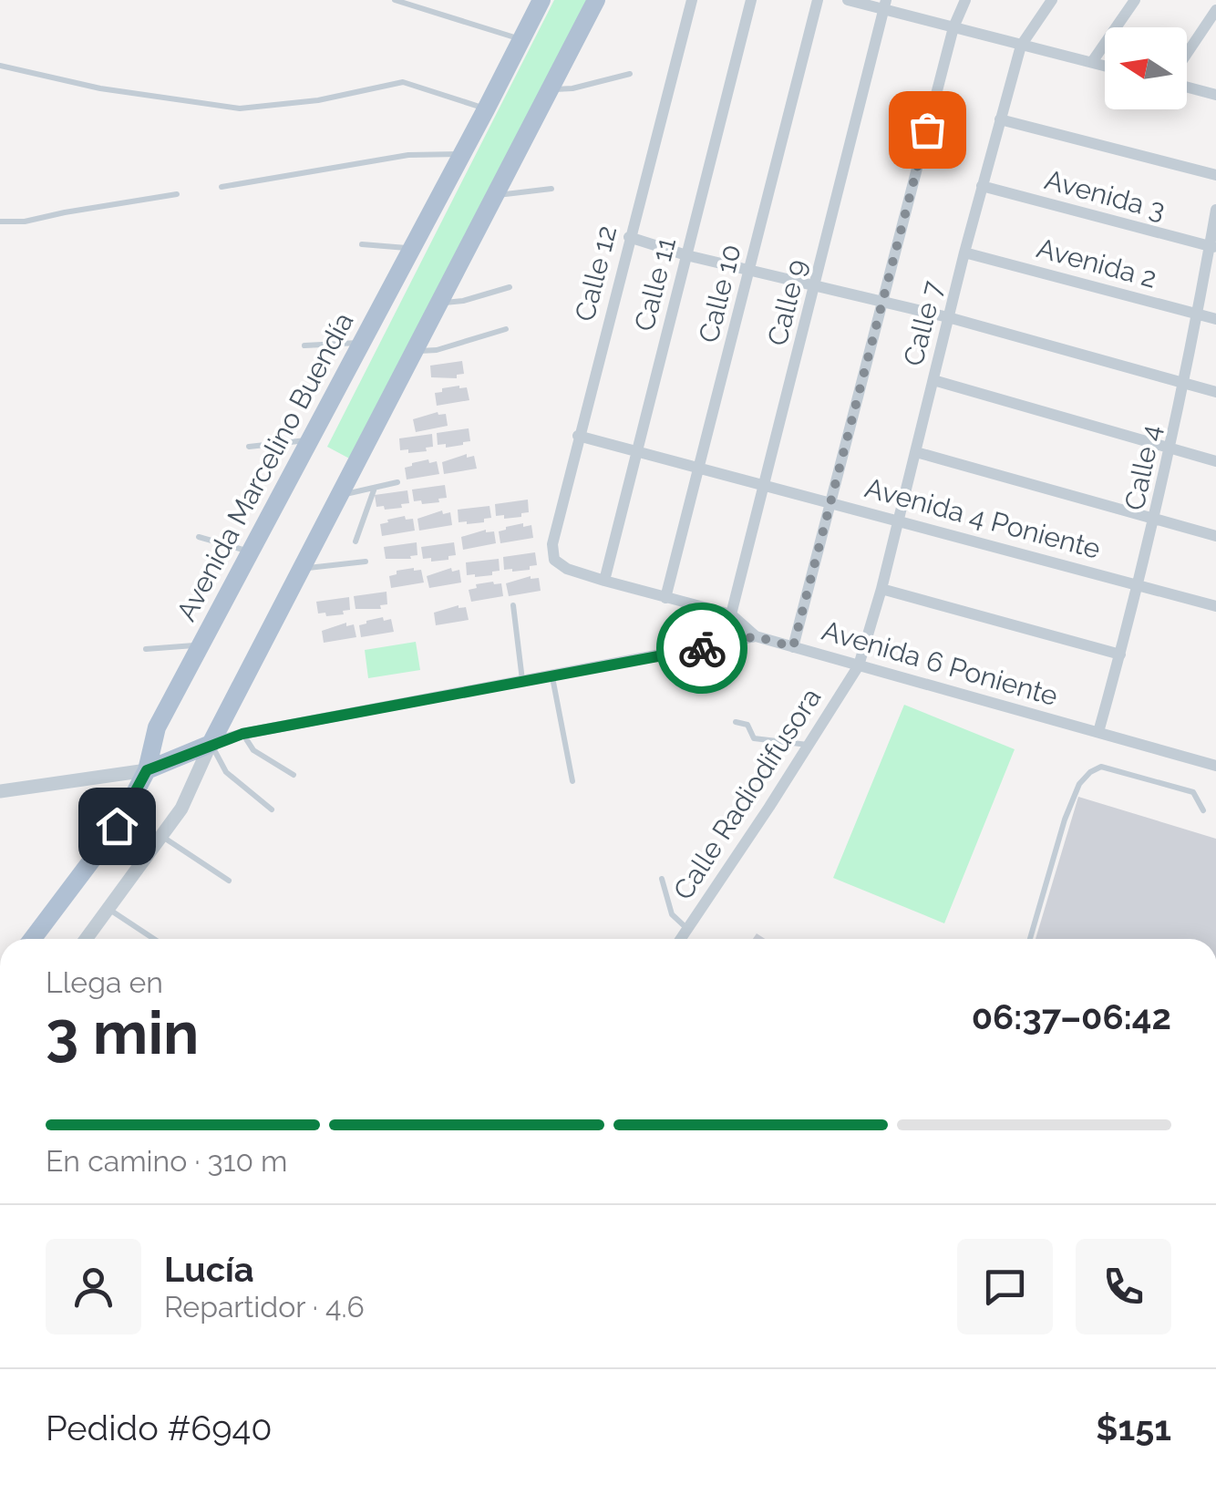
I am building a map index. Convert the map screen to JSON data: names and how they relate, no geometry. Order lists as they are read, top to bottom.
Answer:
{
  "streets": {
    "main road": ["Avenida Marcelino Buendía"],
    "street": [
      "Avenida 3",
      "Avenida 2",
      "Calle 12",
      "Calle 11",
      "Calle 10",
      "Calle 9",
      "Calle 7",
      "Calle 4",
      "Avenida 4 Poniente",
      "Avenida 6 Poniente",
      "Calle Radiodifusora"
    ]
  },
  "crossings": [
    ["Avenida 3", "Calle 7"],
    ["Avenida 3", "Calle 4"],
    ["Avenida 2", "Calle 7"],
    ["Avenida 2", "Calle 4"],
    ["Calle 12", "Avenida 4 Poniente"],
    ["Calle 12", "Avenida 6 Poniente"],
    ["Calle 11", "Avenida 4 Poniente"],
    ["Calle 11", "Avenida 6 Poniente"],
    ["Calle 10", "Avenida 4 Poniente"],
    ["Calle 10", "Avenida 6 Poniente"],
    ["Calle 9", "Avenida 4 Poniente"],
    ["Calle 9", "Avenida 6 Poniente"],
    ["Calle 7", "Avenida 4 Poniente"],
    ["Calle 7", "Avenida 6 Poniente"],
    ["Calle 7", "Calle Radiodifusora"],
    ["Calle 4", "Avenida 4 Poniente"],
    ["Calle 4", "Avenida 6 Poniente"],
    ["Avenida 6 Poniente", "Calle Radiodifusora"]
  ],
  "north": "left",
  "page": {
    "heading": ["3 min", "Llega en", "06:37–06:42"],
    "panel": [
      "Lucía",
      "Repartidor · 4.6",
      "Pedido #6940",
      "$151"
    ],
    "bar": "En camino · 310 m"
  }
}
